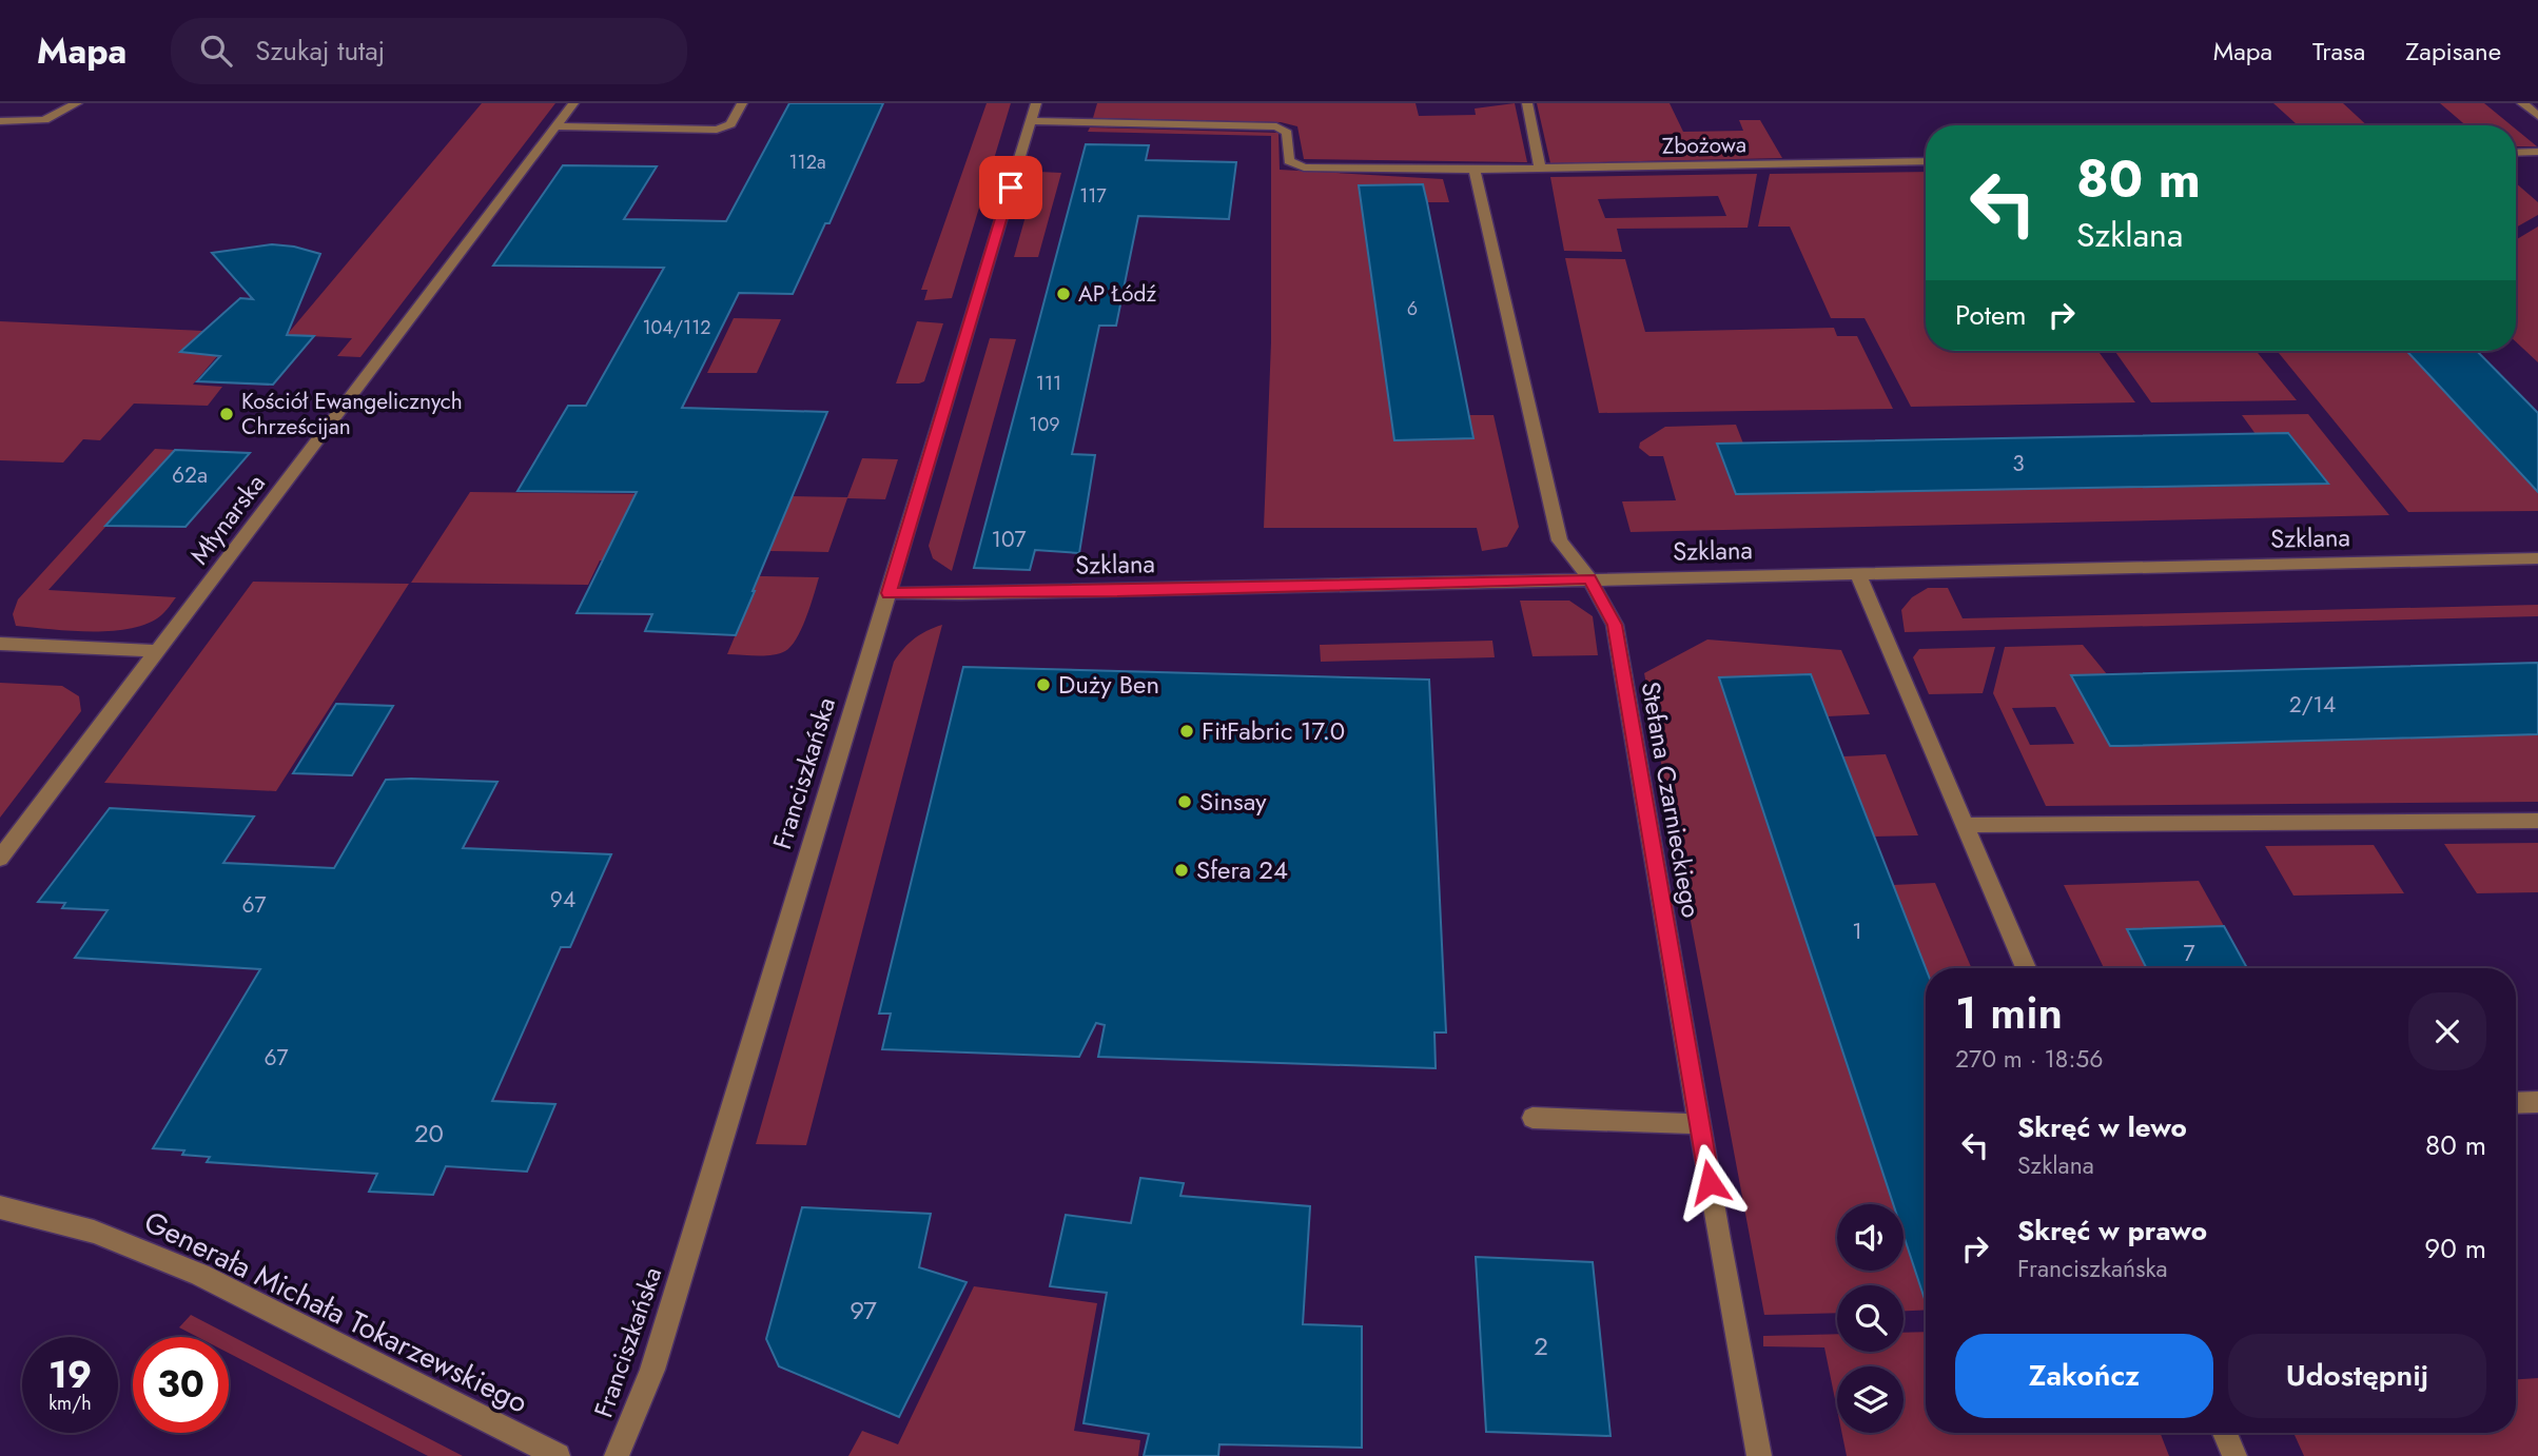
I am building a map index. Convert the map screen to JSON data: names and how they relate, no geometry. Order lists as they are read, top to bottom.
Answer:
{
  "streets": {
    "street": [
      "Zbożowa",
      "Młynarska",
      "Szklana",
      "Franciszkańska",
      "Stefana Czarnieckiego",
      "Generała Michała Tokarzewskiego"
    ]
  },
  "crossings": [
    ["Zbożowa", "Franciszkańska"],
    ["Zbożowa", "Stefana Czarnieckiego"],
    ["Szklana", "Franciszkańska"],
    ["Szklana", "Stefana Czarnieckiego"]
  ],
  "places": [
    "AP Łódź",
    "Kościół Ewangelicznych Chrześcijan",
    "Duży Ben",
    "FitFabric 17.0",
    "Sinsay",
    "Sfera 24"
  ],
  "house_numbers": [
    "112a",
    "117",
    "6",
    "104/112",
    "111",
    "109",
    "3",
    "62a",
    "107",
    "2/14",
    "94",
    "67",
    "1",
    "7",
    "67",
    "20",
    "97",
    "2"
  ],
  "page": {
    "header": "Mapa",
    "search": "Szukaj tutaj",
    "nav": ["Mapa", "Trasa", "Zapisane"],
    "turn": ["80 m", "Szklana"],
    "then": "Potem",
    "heading": ["1 min", "270 m · 18:56"],
    "list": [
      {
        "name": "Skręć w lewo",
        "note": "Szklana",
        "value": "80 m"
      },
      {
        "name": "Skręć w prawo",
        "note": "Franciszkańska",
        "value": "90 m"
      }
    ],
    "buttons": ["Zakończ", "Udostępnij"],
    "speed": "19 km/h",
    "limit": "30"
  }
}
